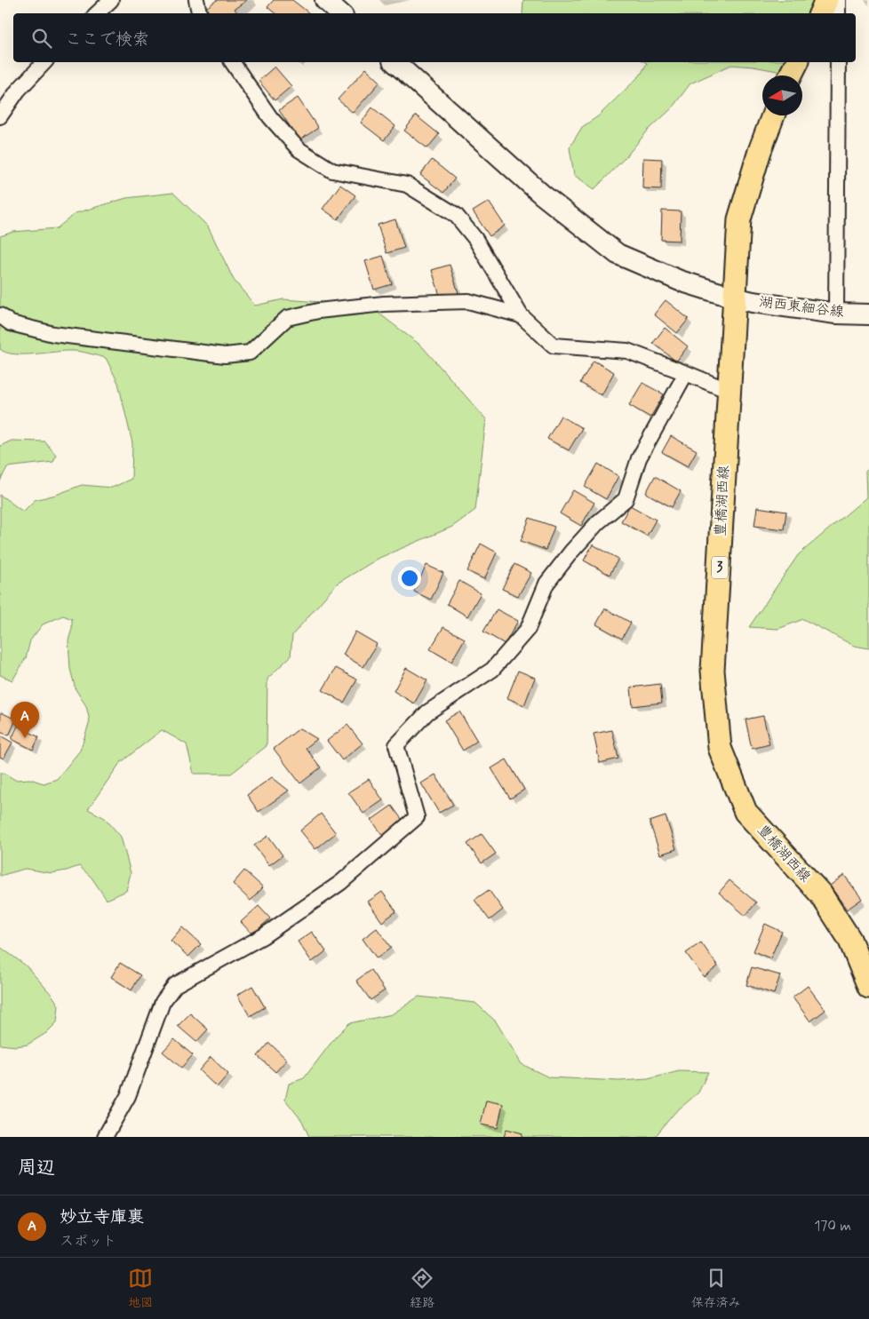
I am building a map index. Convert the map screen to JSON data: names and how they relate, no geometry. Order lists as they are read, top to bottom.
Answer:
{
  "streets": {
    "main road": ["豊橋湖西線", "3"],
    "street": ["湖西東細谷線"]
  },
  "crossings": [
    ["湖西東細谷線", "豊橋湖西線"]
  ],
  "north": "left",
  "page": {
    "search": "ここで検索",
    "pins": "A",
    "heading": "周辺",
    "list": [
      {
        "mark": "A",
        "name": "妙立寺庫裏",
        "note": "スポット",
        "value": "170 m"
      }
    ],
    "nav": ["地図", "経路", "保存済み"]
  }
}
